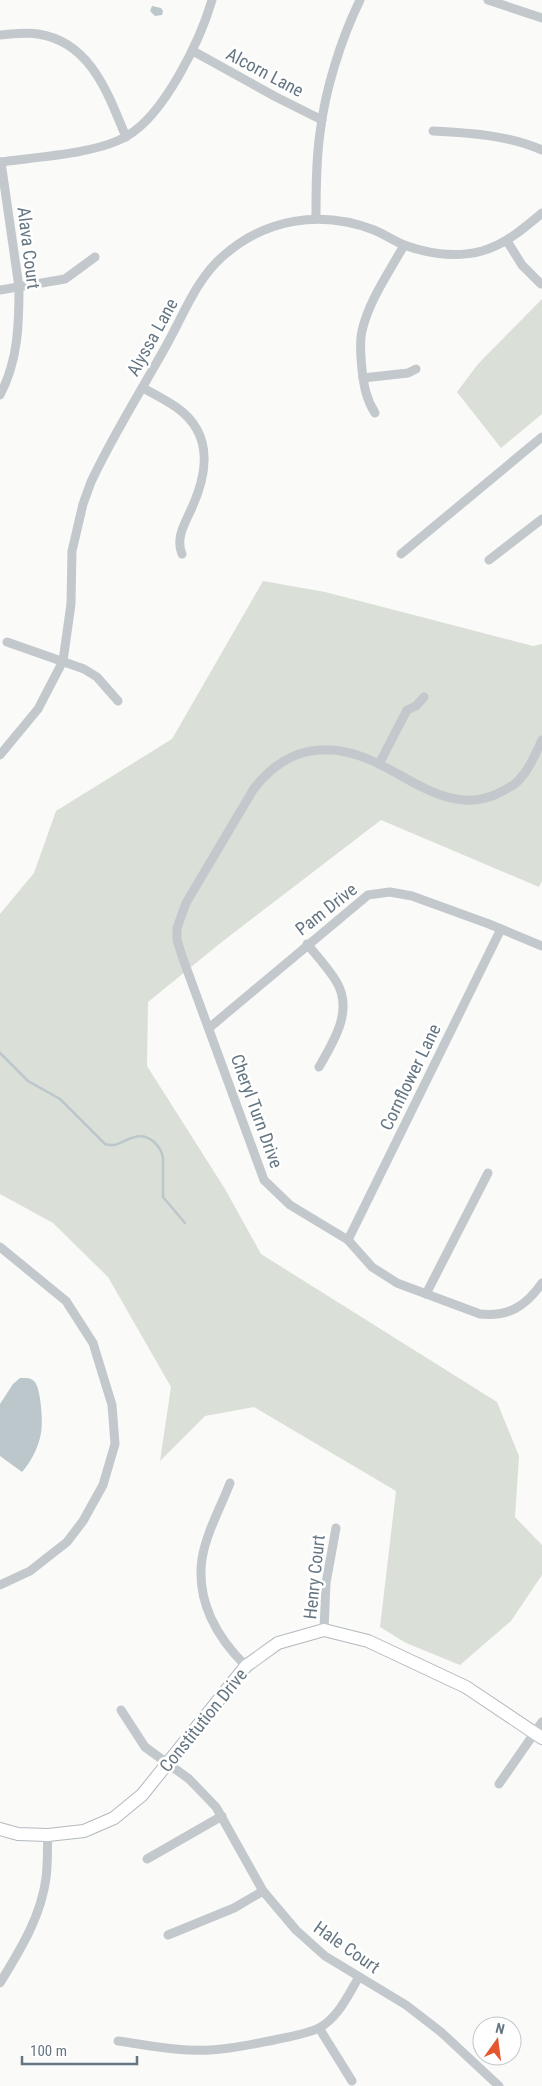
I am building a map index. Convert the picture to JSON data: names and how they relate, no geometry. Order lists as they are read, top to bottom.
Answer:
{
  "streets": {
    "street": [
      "Alcorn Lane",
      "Alava Court",
      "Alyssa Lane",
      "Pam Drive",
      "Cornflower Lane",
      "Cheryl Turn Drive",
      "Henry Court",
      "Constitution Drive",
      "Hale Court"
    ]
  },
  "crossings": [
    ["Pam Drive", "Cornflower Lane"],
    ["Pam Drive", "Cheryl Turn Drive"],
    ["Cornflower Lane", "Cheryl Turn Drive"],
    ["Henry Court", "Constitution Drive"],
    ["Constitution Drive", "Hale Court"]
  ],
  "scale_bar": "100 m",
  "north": "top"
}
